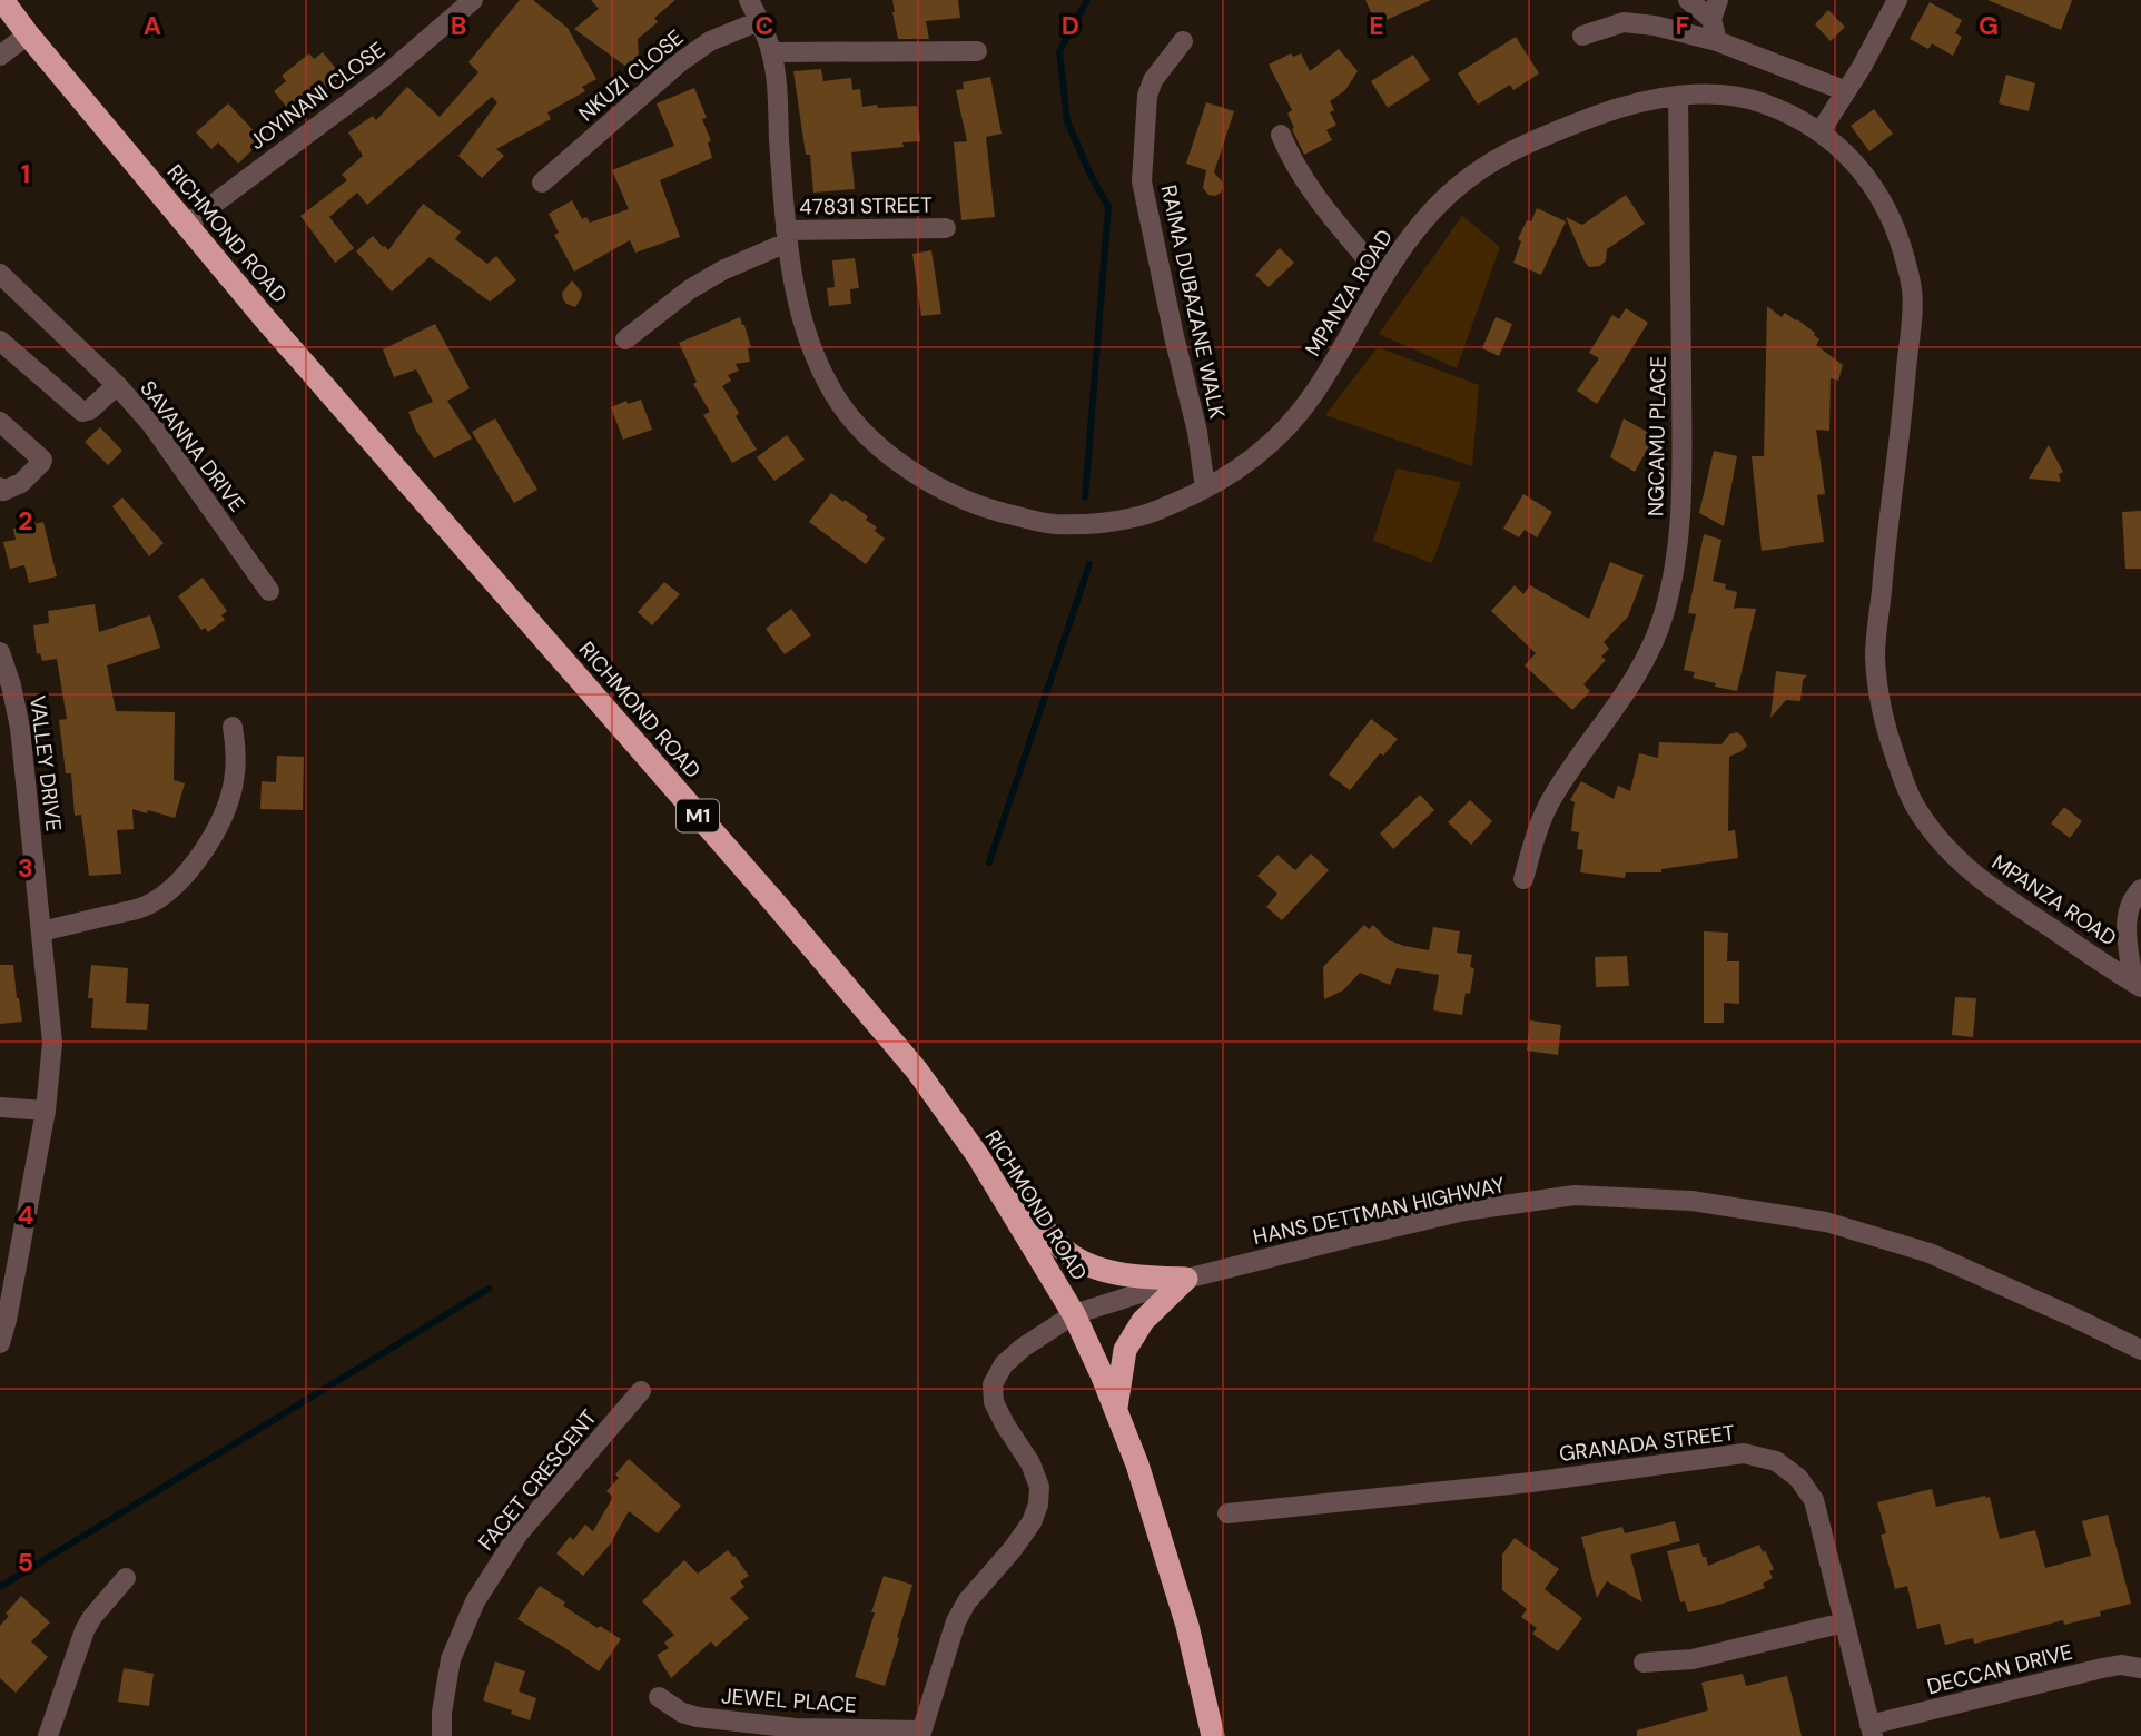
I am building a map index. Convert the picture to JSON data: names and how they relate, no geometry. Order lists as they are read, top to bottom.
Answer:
{
  "streets": {
    "highway": ["RICHMOND ROAD", "M1"],
    "street": [
      "NKUZI CLOSE",
      "JOYINANI CLOSE",
      "47831 STREET",
      "MPANZA ROAD",
      "RAIMA DUBAZANE WALK",
      "NGCAMU PLACE",
      "SAVANNA DRIVE",
      "VALLEY DRIVE",
      "HANS DETTMAN HIGHWAY",
      "GRANADA STREET",
      "FACET CRESCENT",
      "DECCAN DRIVE",
      "JEWEL PLACE"
    ]
  },
  "crossings": [
    ["NKUZI CLOSE", "MPANZA ROAD"],
    ["JOYINANI CLOSE", "RICHMOND ROAD"],
    ["47831 STREET", "MPANZA ROAD"],
    ["RICHMOND ROAD", "HANS DETTMAN HIGHWAY"],
    ["MPANZA ROAD", "RAIMA DUBAZANE WALK"],
    ["MPANZA ROAD", "NGCAMU PLACE"],
    ["GRANADA STREET", "DECCAN DRIVE"]
  ],
  "grid": {
    "columns": [
      "A",
      "B",
      "C",
      "D",
      "E",
      "F",
      "G"
    ],
    "rows": [
      "1",
      "2",
      "3",
      "4",
      "5"
    ]
  }
}
